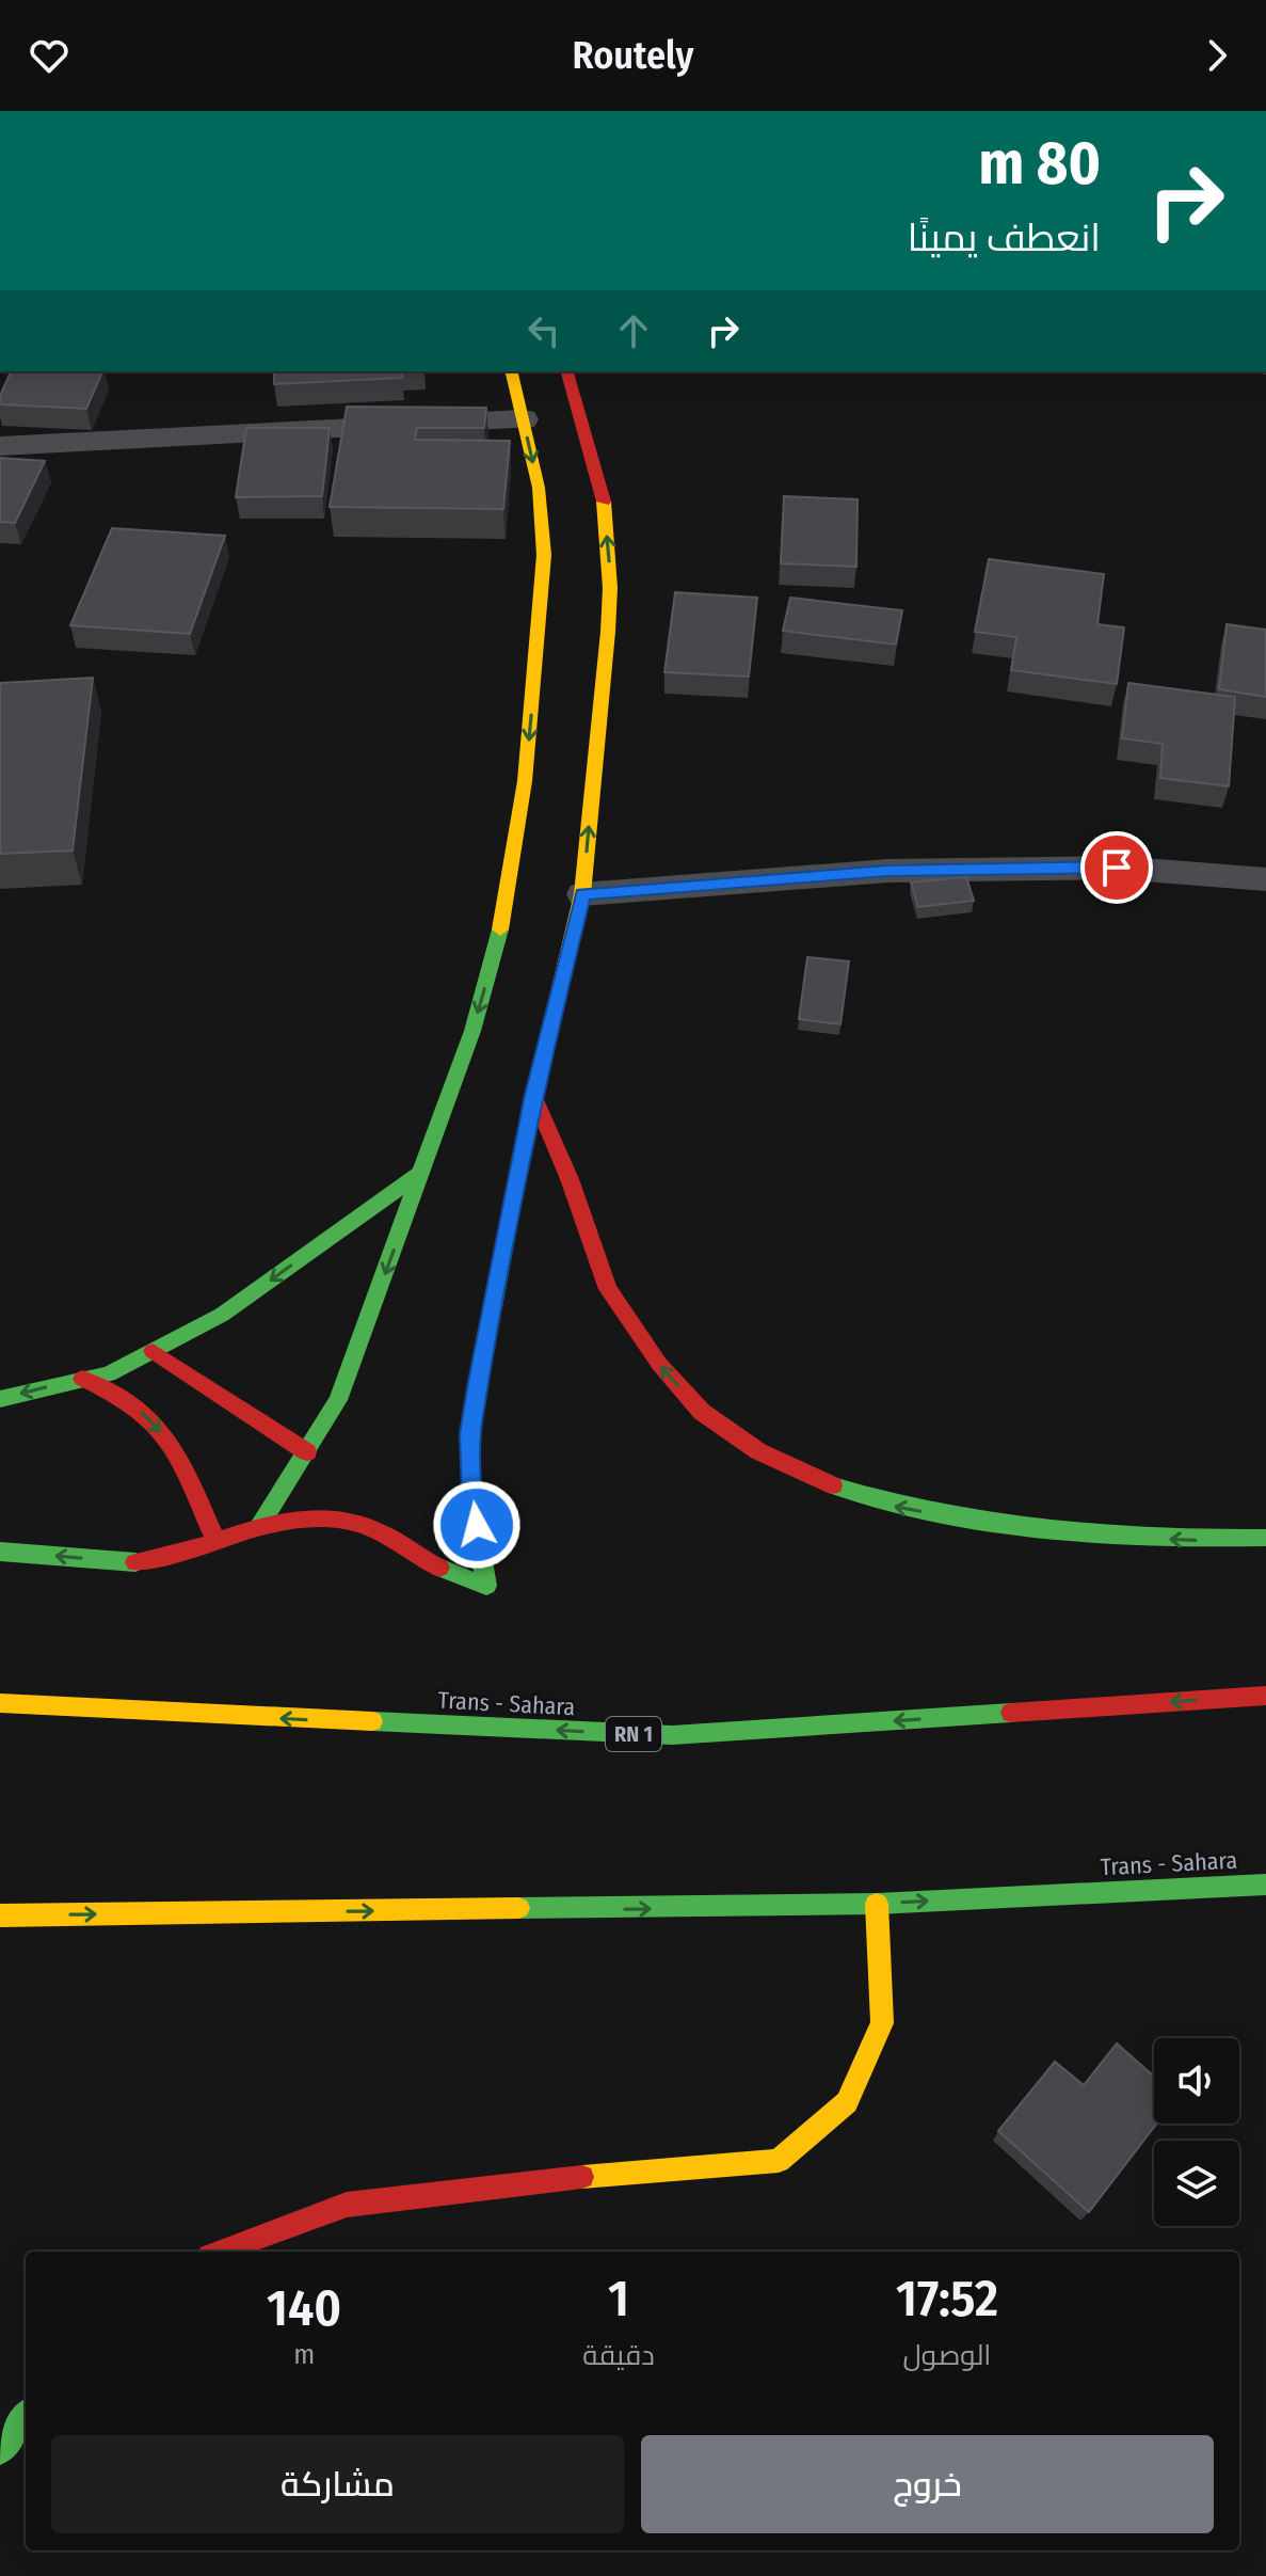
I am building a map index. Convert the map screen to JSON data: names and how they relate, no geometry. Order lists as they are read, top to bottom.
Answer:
{
  "streets": {
    "main road": ["Trans - Sahara", "RN 1"]
  },
  "page": {
    "header": "Routely",
    "turn": ["80 m", "انعطف يمينًا"],
    "eta": [
      "17:52",
      "الوصول",
      "1",
      "دقيقة",
      "140",
      "m"
    ],
    "buttons": ["خروج", "مشاركة"]
  }
}
